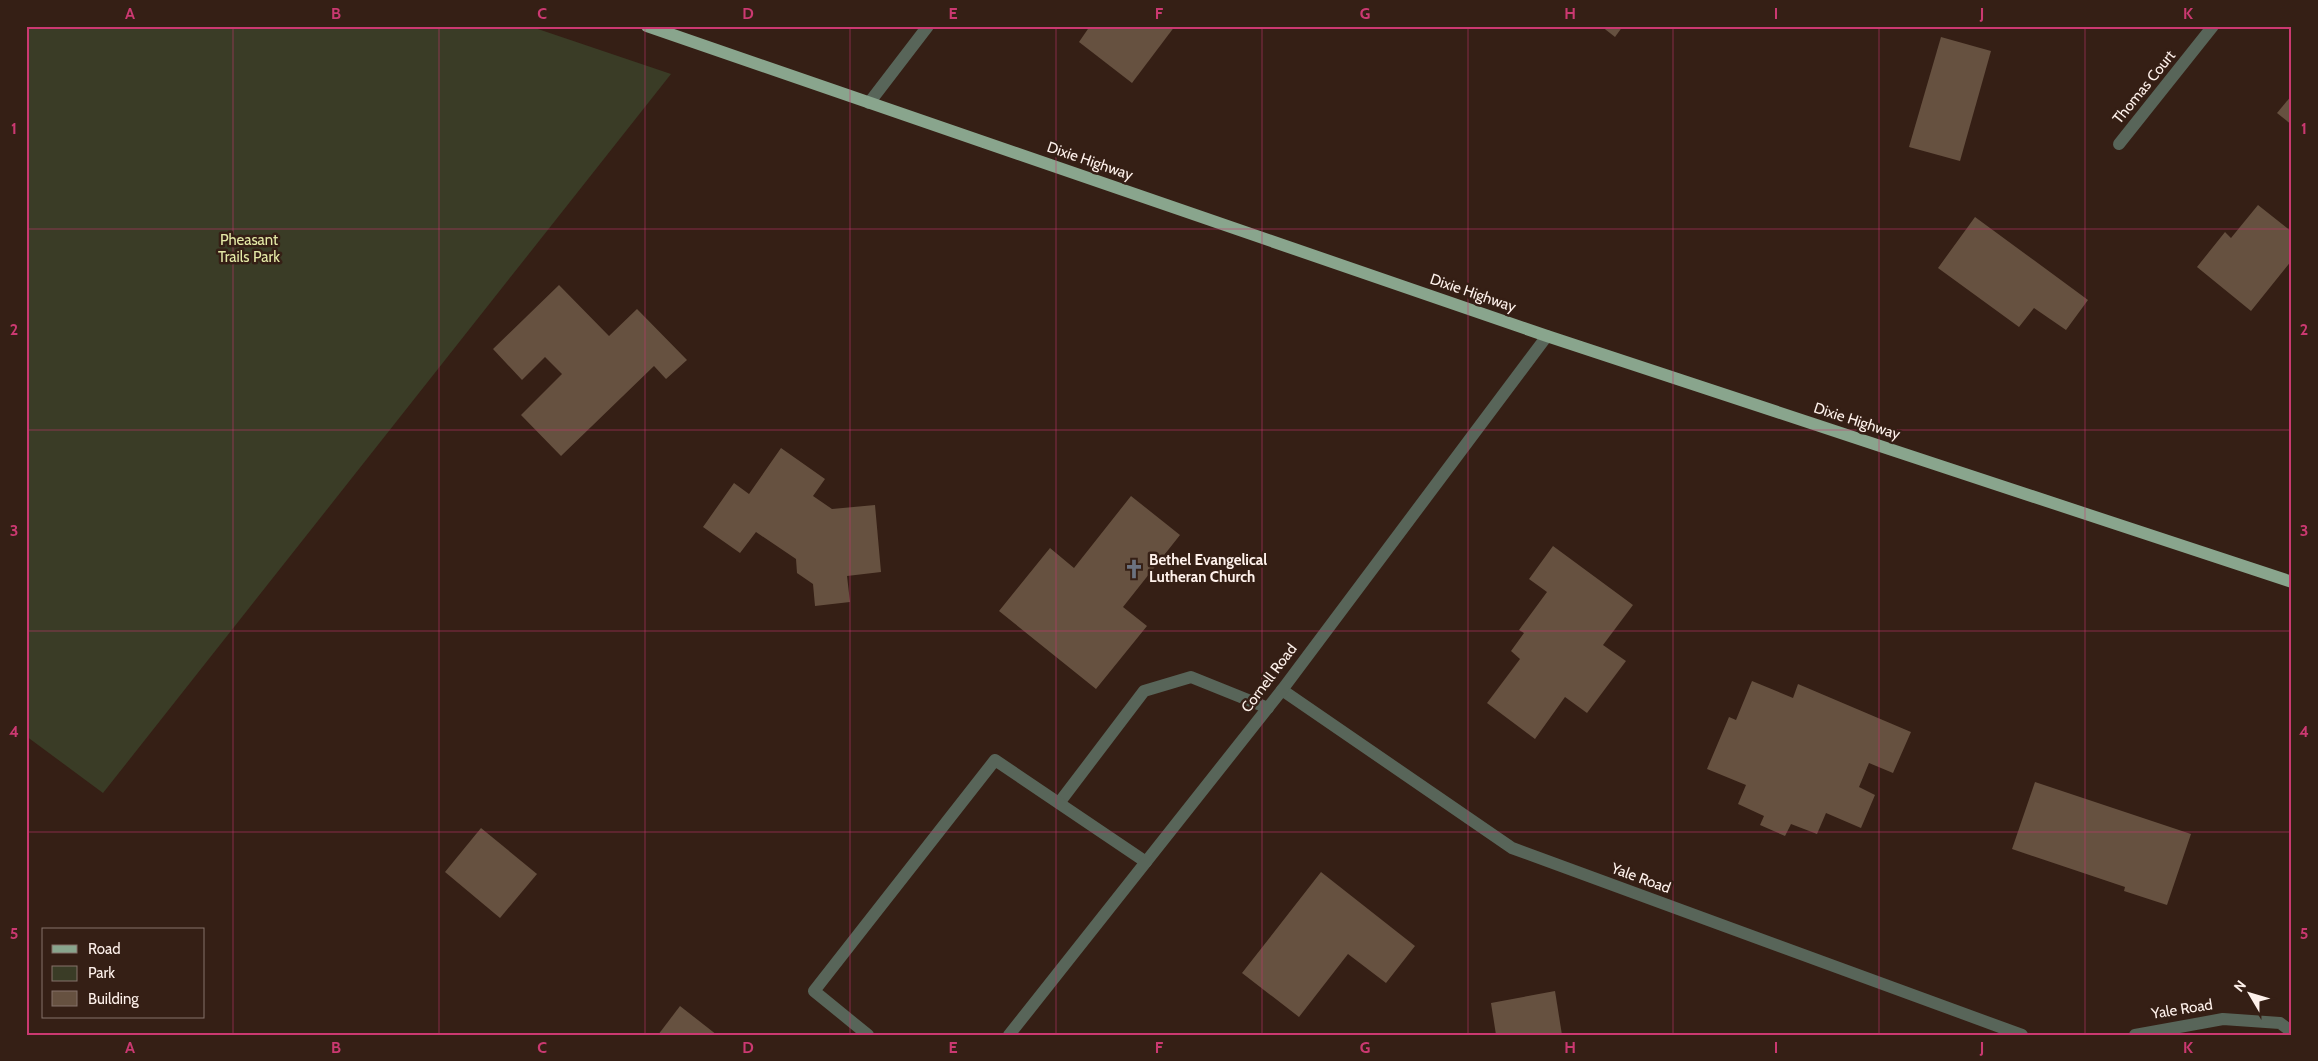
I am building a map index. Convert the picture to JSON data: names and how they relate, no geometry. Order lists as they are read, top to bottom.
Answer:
{
  "streets": {
    "main road": ["Dixie Highway"],
    "street": ["Thomas Court", "Cornell Road", "Yale Road"]
  },
  "crossings": [
    ["Dixie Highway", "Cornell Road"],
    ["Cornell Road", "Yale Road"]
  ],
  "parks": ["Pheasant Trails Park"],
  "places": {
    "church": ["Bethel Evangelical Lutheran Church"]
  },
  "legend": ["Road", "Park", "Building"],
  "north": "top left",
  "grid": {
    "columns": [
      "A",
      "B",
      "C",
      "D",
      "E",
      "F",
      "G",
      "H",
      "I",
      "J",
      "K"
    ],
    "rows": [
      "1",
      "2",
      "3",
      "4",
      "5"
    ]
  }
}
